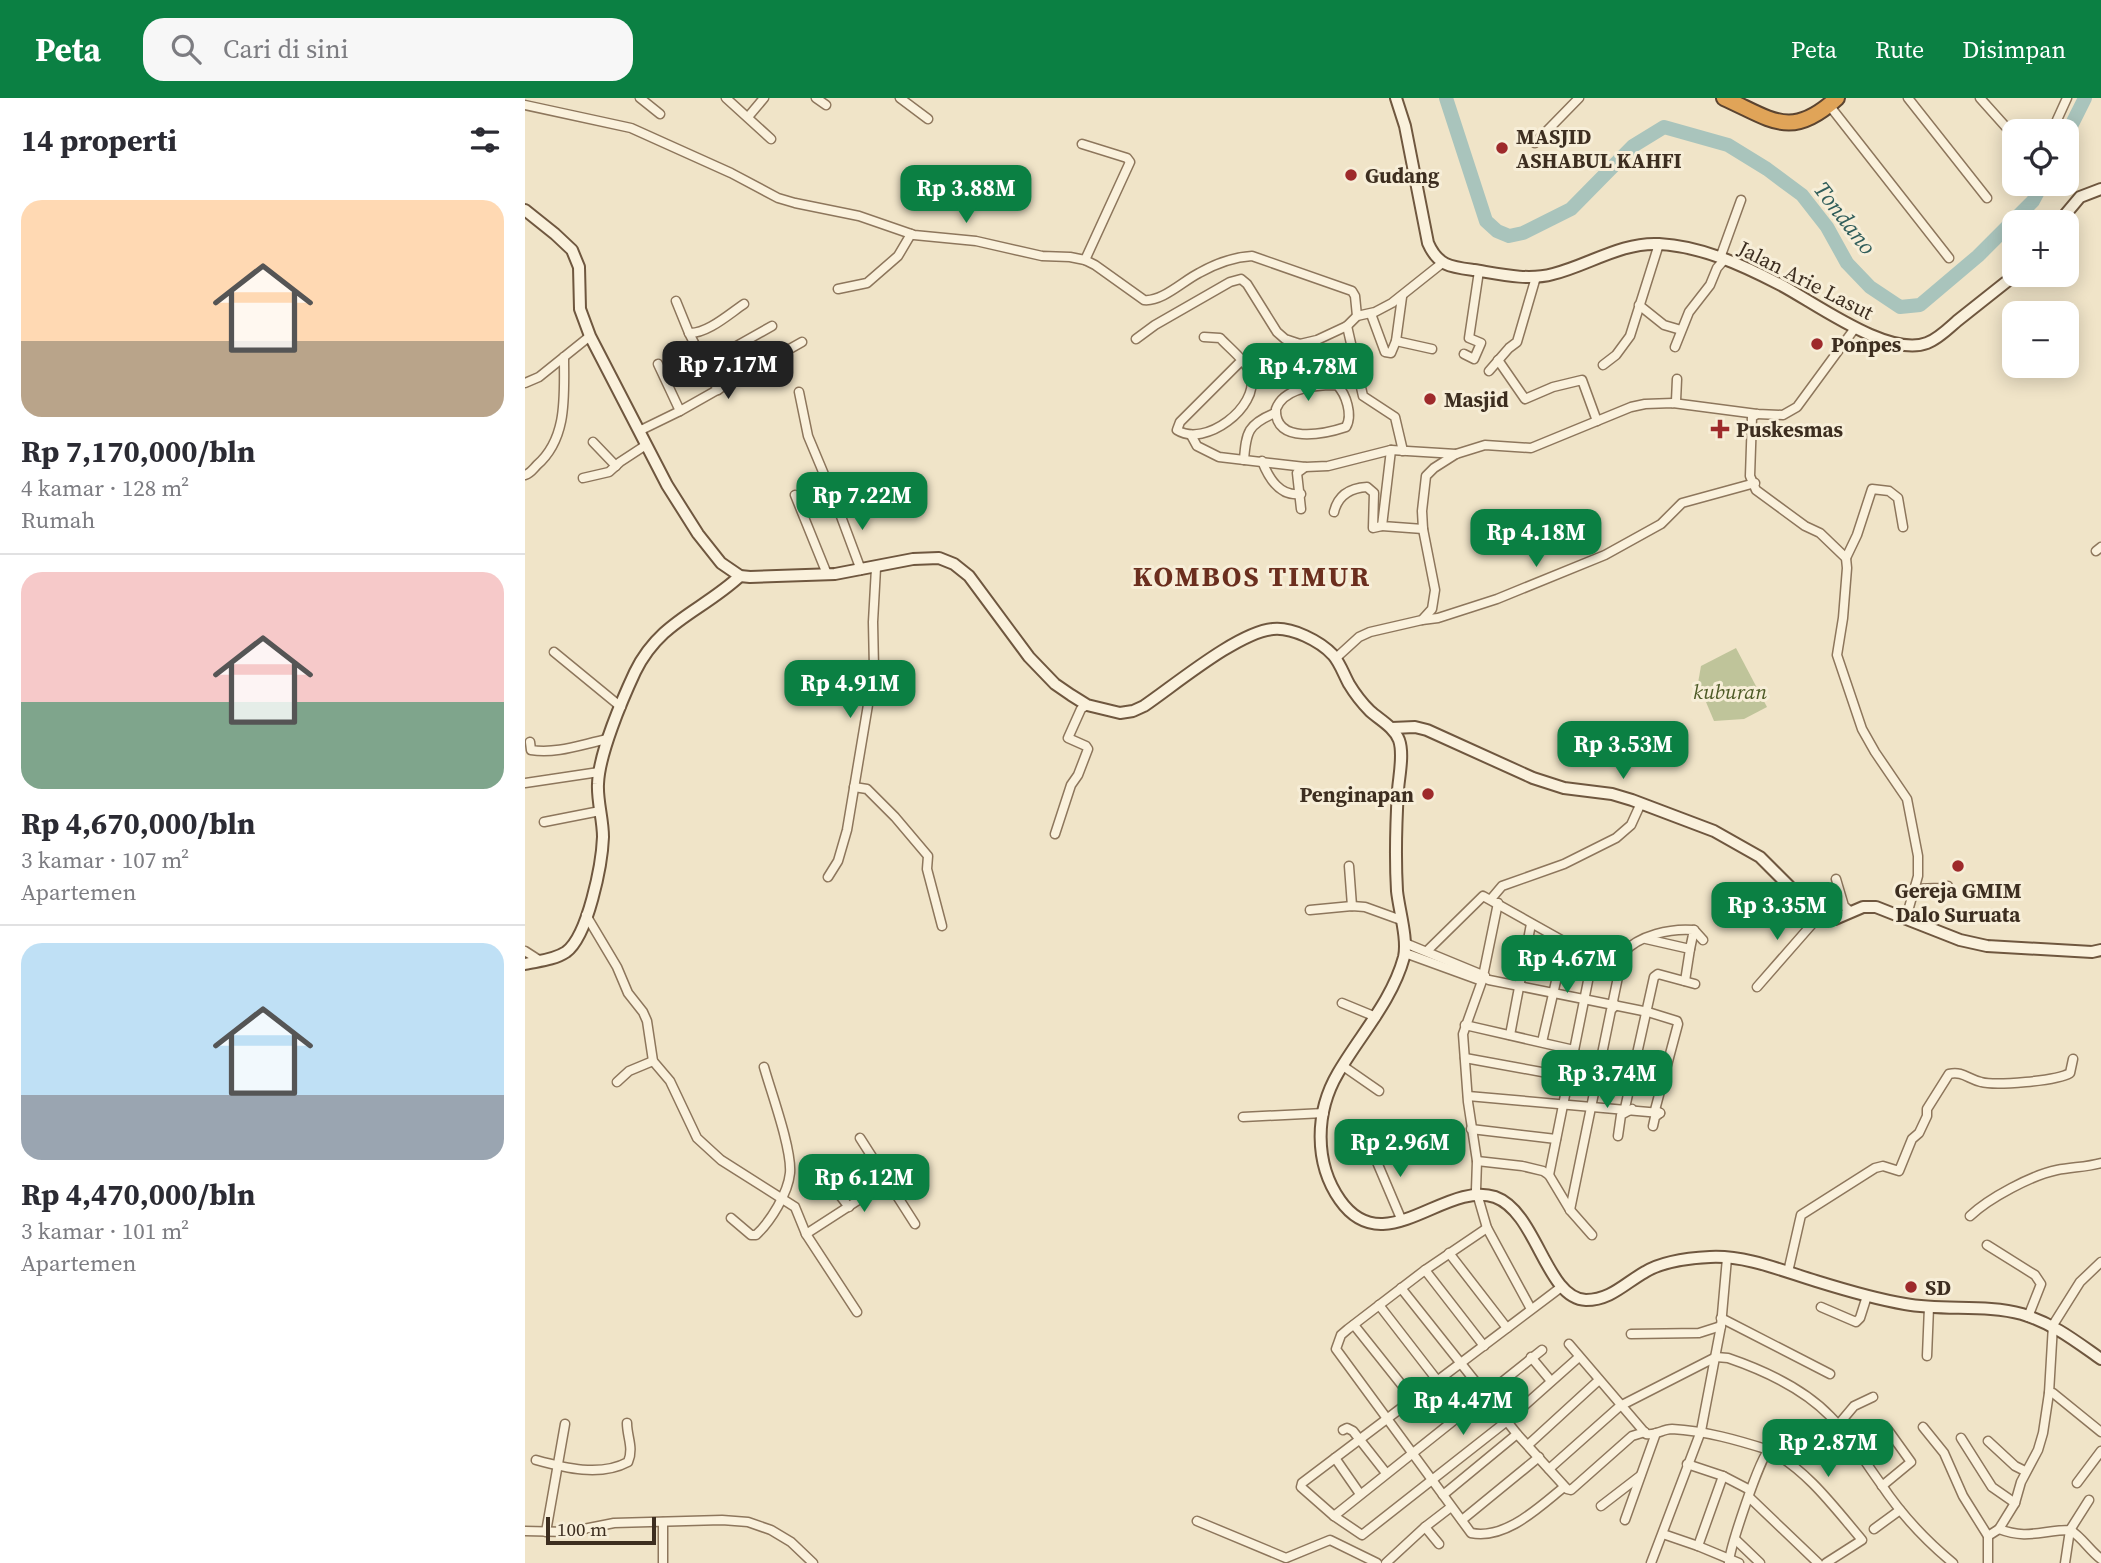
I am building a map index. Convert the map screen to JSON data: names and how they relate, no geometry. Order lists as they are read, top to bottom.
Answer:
{
  "streets": {
    "street": ["Jalan Arie Lasut"]
  },
  "districts": ["KOMBOS TIMUR"],
  "water": ["Tondano"],
  "parks": ["kuburan"],
  "places": {
    "other": [
      "MASJID ASHABUL KAHFI",
      "Gudang",
      "Ponpes",
      "Masjid",
      "Penginapan",
      "Gereja GMIM Dalo Suruata",
      "SD"
    ],
    "health": ["Puskesmas"]
  },
  "scale_bar": "100 m",
  "page": {
    "header": "Peta",
    "search": "Cari di sini",
    "nav": ["Peta", "Rute", "Disimpan"],
    "heading": "14 properti",
    "map_buttons": ["+", "−"],
    "price": [
      "Rp 3.88M",
      "Rp 7.17M",
      "Rp 4.78M",
      "Rp 7.22M",
      "Rp 4.18M",
      "Rp 4.91M",
      "Rp 3.53M",
      "Rp 3.35M",
      "Rp 4.67M",
      "Rp 3.74M",
      "Rp 2.96M",
      "Rp 6.12M",
      "Rp 4.47M",
      "Rp 2.87M"
    ],
    "list": [
      {
        "name": "Rp 7,170,000/bln",
        "note": "4 kamar · 128 m² · Rumah"
      },
      {
        "name": "Rp 4,670,000/bln",
        "note": "3 kamar · 107 m² · Apartemen"
      },
      {
        "name": "Rp 4,470,000/bln",
        "note": "3 kamar · 101 m² · Apartemen"
      }
    ],
    "scale": "100 m"
  }
}
